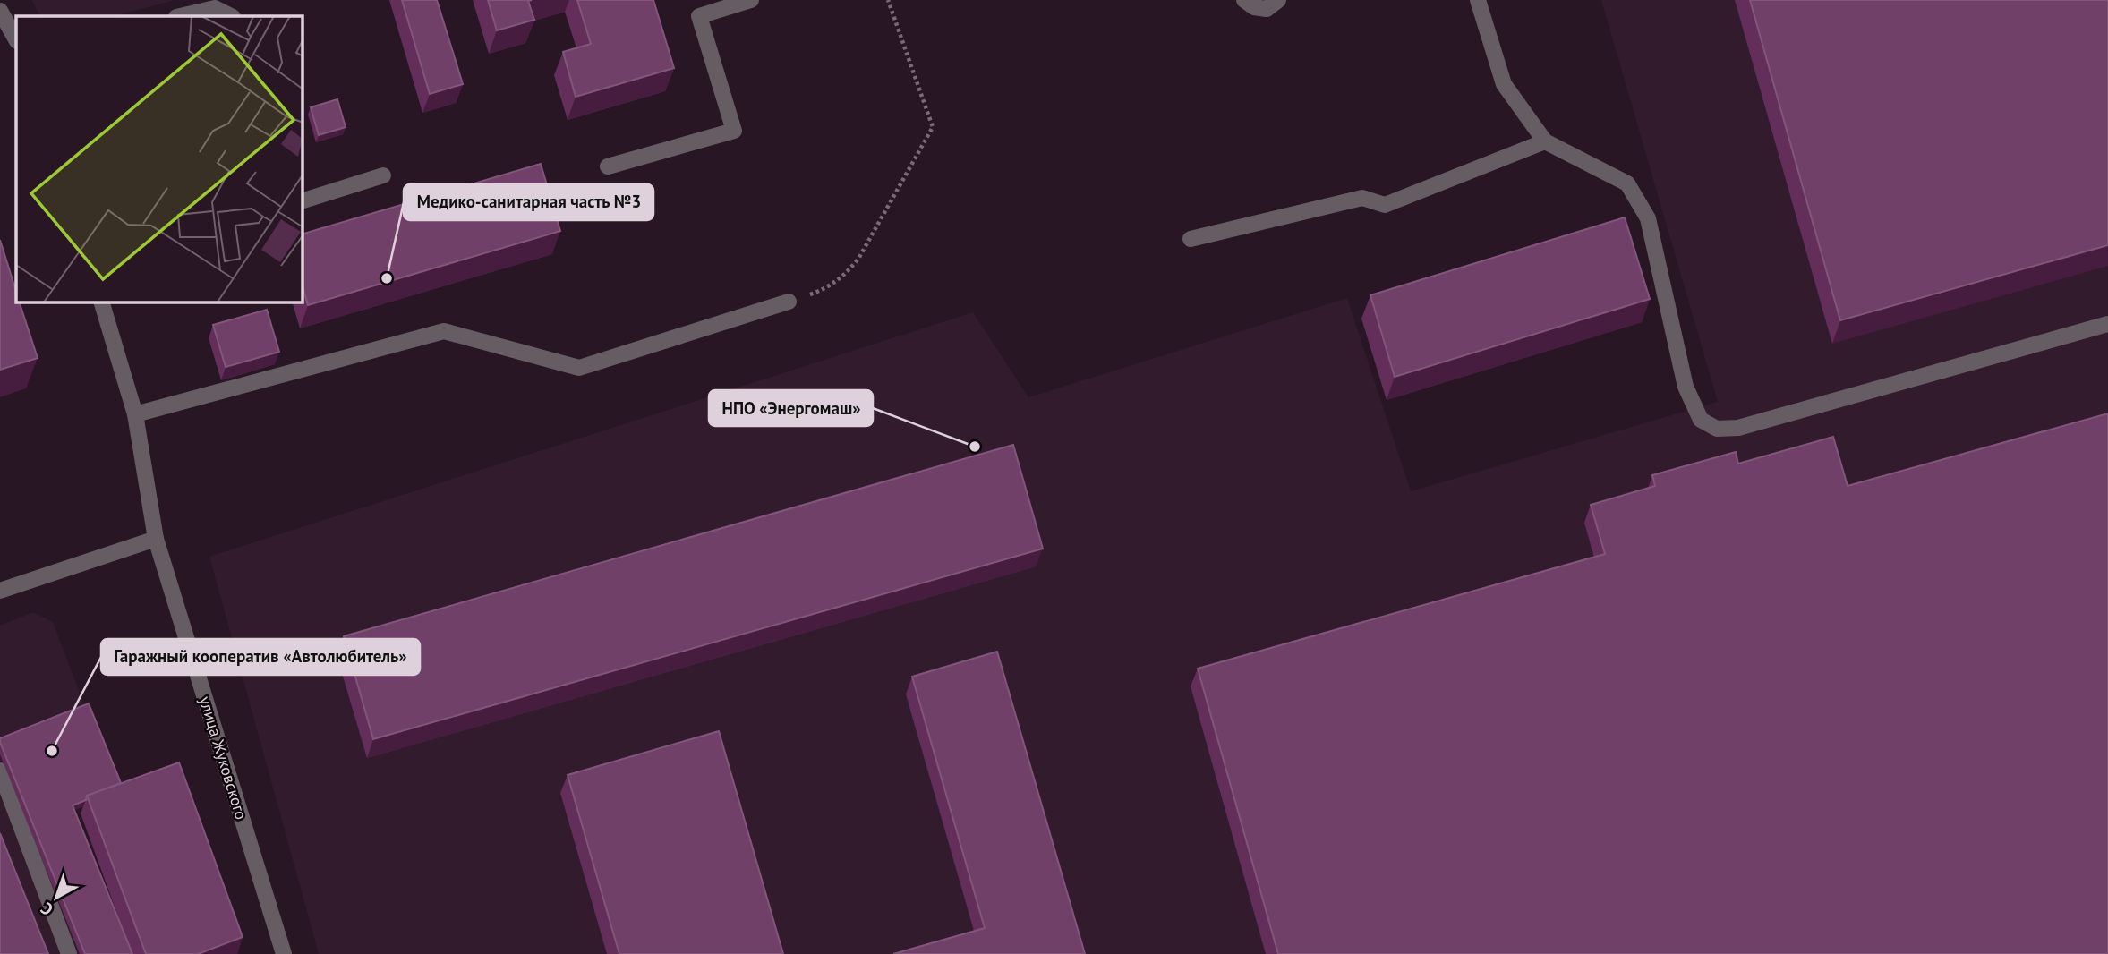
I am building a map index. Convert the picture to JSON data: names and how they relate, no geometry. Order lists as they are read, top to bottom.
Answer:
{
  "streets": {
    "street": ["улица Жуковского"]
  },
  "places": ["Медико-санитарная часть №3", "НПО «Энергомаш»", "Гаражный кооператив «Автолюбитель»"],
  "north": "bottom left"
}
